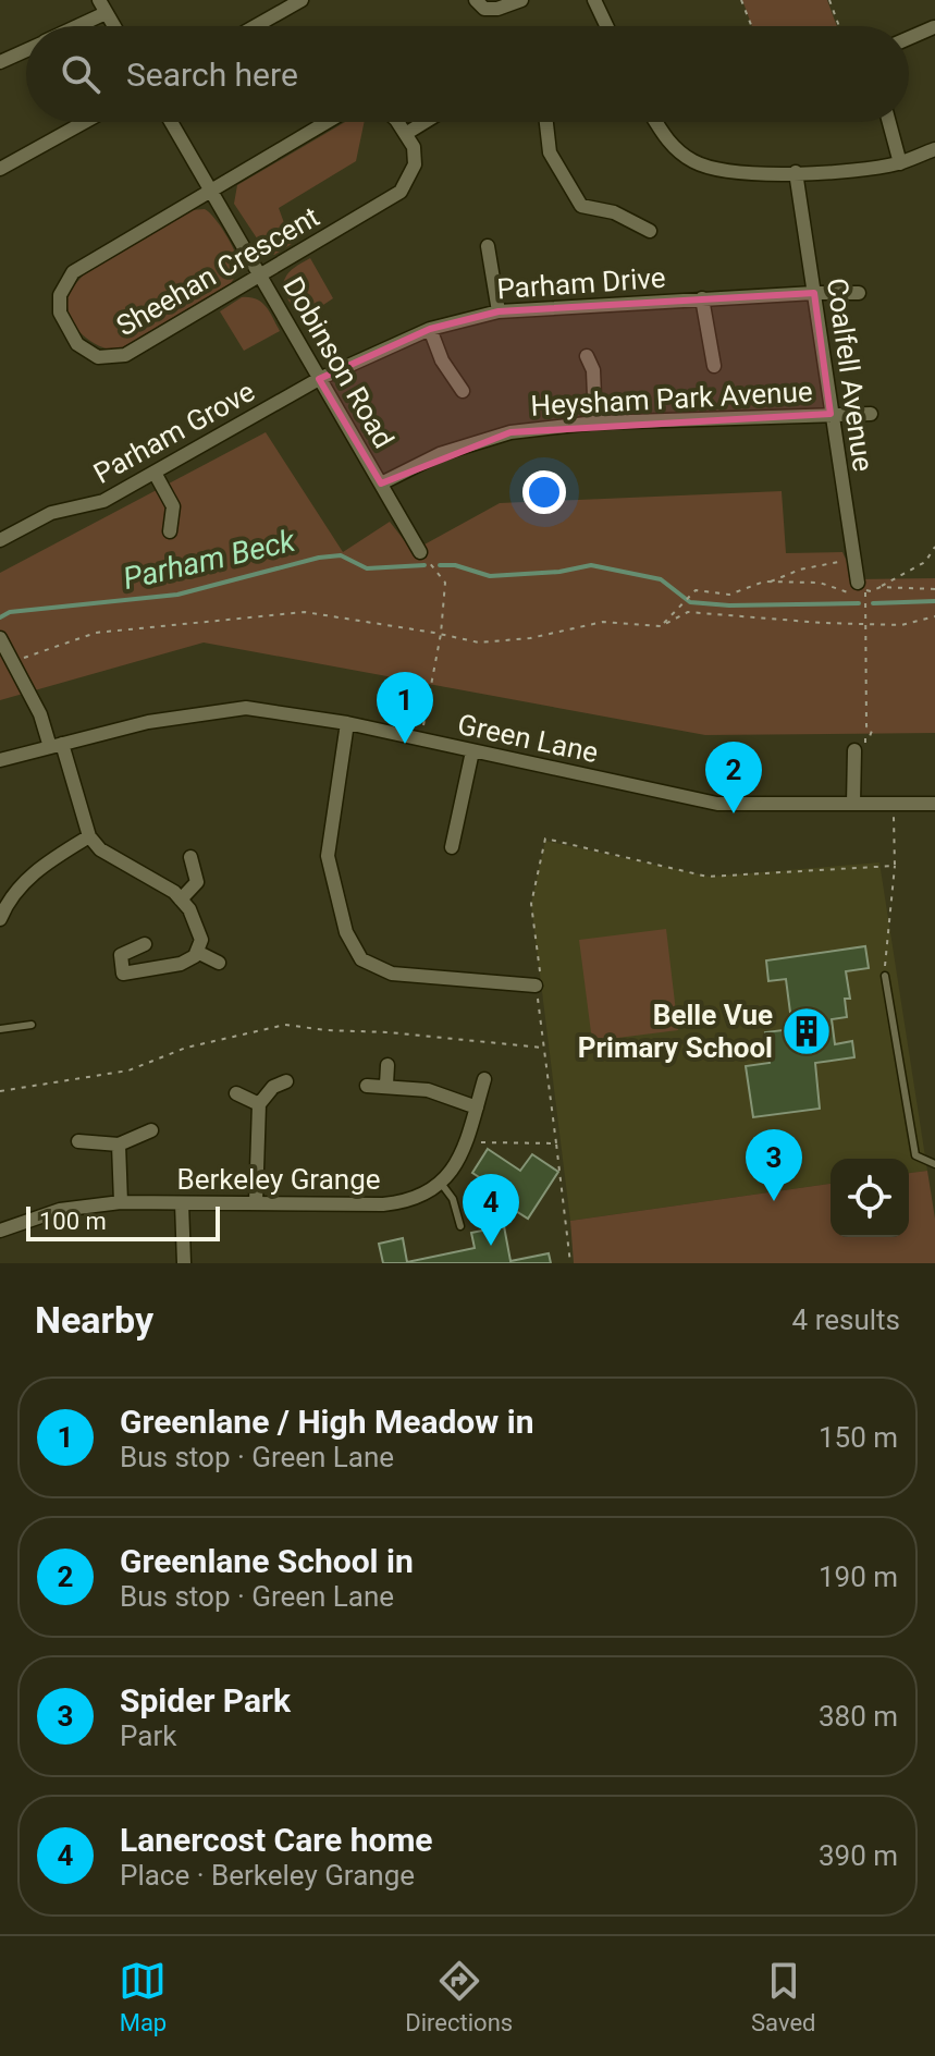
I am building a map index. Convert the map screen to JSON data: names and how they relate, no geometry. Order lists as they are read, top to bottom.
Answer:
{
  "streets": {
    "street": [
      "Sheehan Crescent",
      "Parham Drive",
      "Dobinson Road",
      "Coalfell Avenue",
      "Heysham Park Avenue",
      "Parham Grove",
      "Green Lane",
      "Berkeley Grange"
    ]
  },
  "crossings": [
    ["Sheehan Crescent", "Dobinson Road"],
    ["Parham Drive", "Dobinson Road"],
    ["Parham Drive", "Coalfell Avenue"],
    ["Parham Drive", "Parham Grove"],
    ["Dobinson Road", "Heysham Park Avenue"],
    ["Dobinson Road", "Parham Grove"],
    ["Coalfell Avenue", "Heysham Park Avenue"]
  ],
  "water": ["Parham Beck"],
  "places": {
    "building": ["Belle Vue Primary School"]
  },
  "scale_bar": "100 m",
  "page": {
    "search": "Search here",
    "pins": [
      "1",
      "2",
      "3",
      "4"
    ],
    "scale": "100 m",
    "heading": ["Nearby", "4 results"],
    "list": [
      {
        "mark": "1",
        "name": "Greenlane / High Meadow in",
        "note": "Bus stop · Green Lane",
        "value": "150 m"
      },
      {
        "mark": "2",
        "name": "Greenlane School in",
        "note": "Bus stop · Green Lane",
        "value": "190 m"
      },
      {
        "mark": "3",
        "name": "Spider Park",
        "note": "Park",
        "value": "380 m"
      },
      {
        "mark": "4",
        "name": "Lanercost Care home",
        "note": "Place · Berkeley Grange",
        "value": "390 m"
      }
    ],
    "nav": ["Map", "Directions", "Saved"]
  }
}
